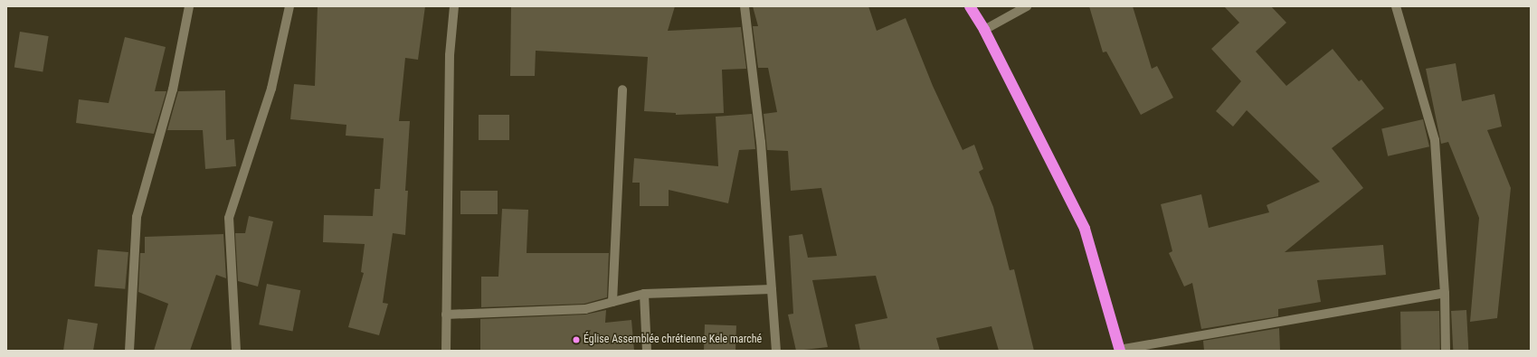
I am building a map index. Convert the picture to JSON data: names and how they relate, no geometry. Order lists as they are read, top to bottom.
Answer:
{
  "places": ["Église Assemblée chrétienne Kele marché"]
}
